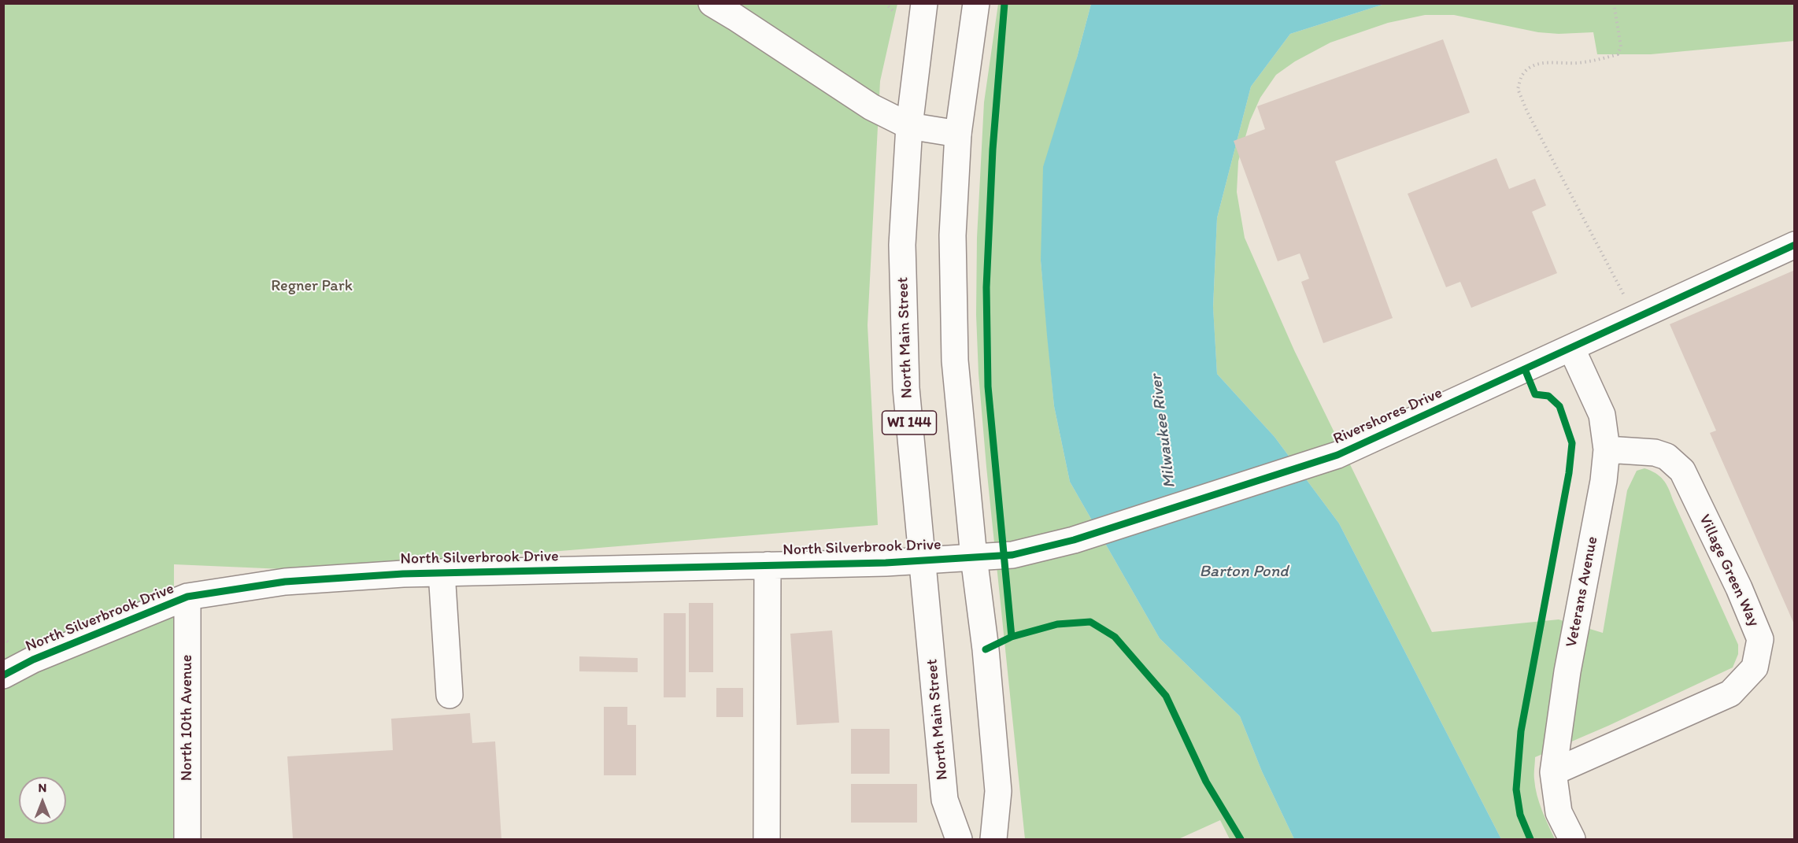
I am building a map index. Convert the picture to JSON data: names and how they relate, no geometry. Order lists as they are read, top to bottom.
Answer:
{
  "streets": {
    "street": [
      "North Main Street",
      "Rivershores Drive",
      "WI 144",
      "North Silverbrook Drive",
      "Village Green Way",
      "Veterans Avenue",
      "North 10th Avenue"
    ]
  },
  "crossings": [
    ["North Main Street", "North Silverbrook Drive"],
    ["Rivershores Drive", "North Silverbrook Drive"],
    ["Rivershores Drive", "Veterans Avenue"],
    ["North Silverbrook Drive", "North 10th Avenue"],
    ["Village Green Way", "Veterans Avenue"]
  ],
  "water": ["Milwaukee River", "Barton Pond"],
  "parks": ["Regner Park"],
  "north": "top"
}
